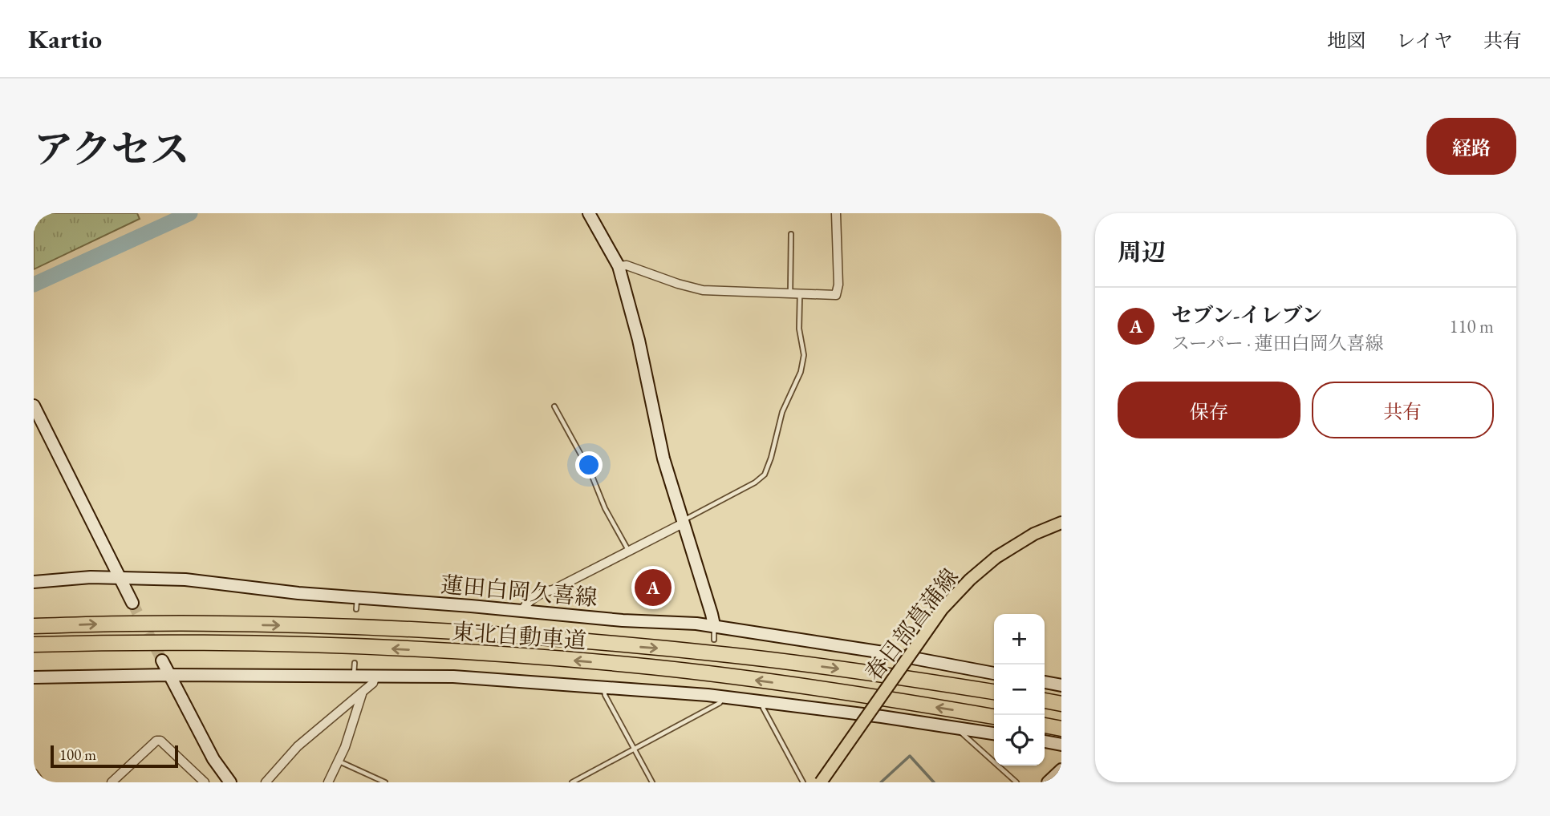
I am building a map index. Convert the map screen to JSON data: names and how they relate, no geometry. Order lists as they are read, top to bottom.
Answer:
{
  "streets": {
    "highway": ["東北自動車道"],
    "main road": ["春日部菖蒲線"],
    "street": ["蓮田白岡久喜線"]
  },
  "scale_bar": "100 m",
  "page": {
    "header": "Kartio",
    "nav": ["地図", "レイヤ", "共有"],
    "title": "アクセス",
    "buttons": [
      "経路",
      ["保存", "共有"]
    ],
    "heading": "周辺",
    "list": [
      {
        "mark": "A",
        "name": "セブン-イレブン",
        "note": "スーパー · 蓮田白岡久喜線",
        "value": "110 m"
      }
    ],
    "pins": "A",
    "map_buttons": ["+", "−"],
    "scale": "100 m"
  }
}
